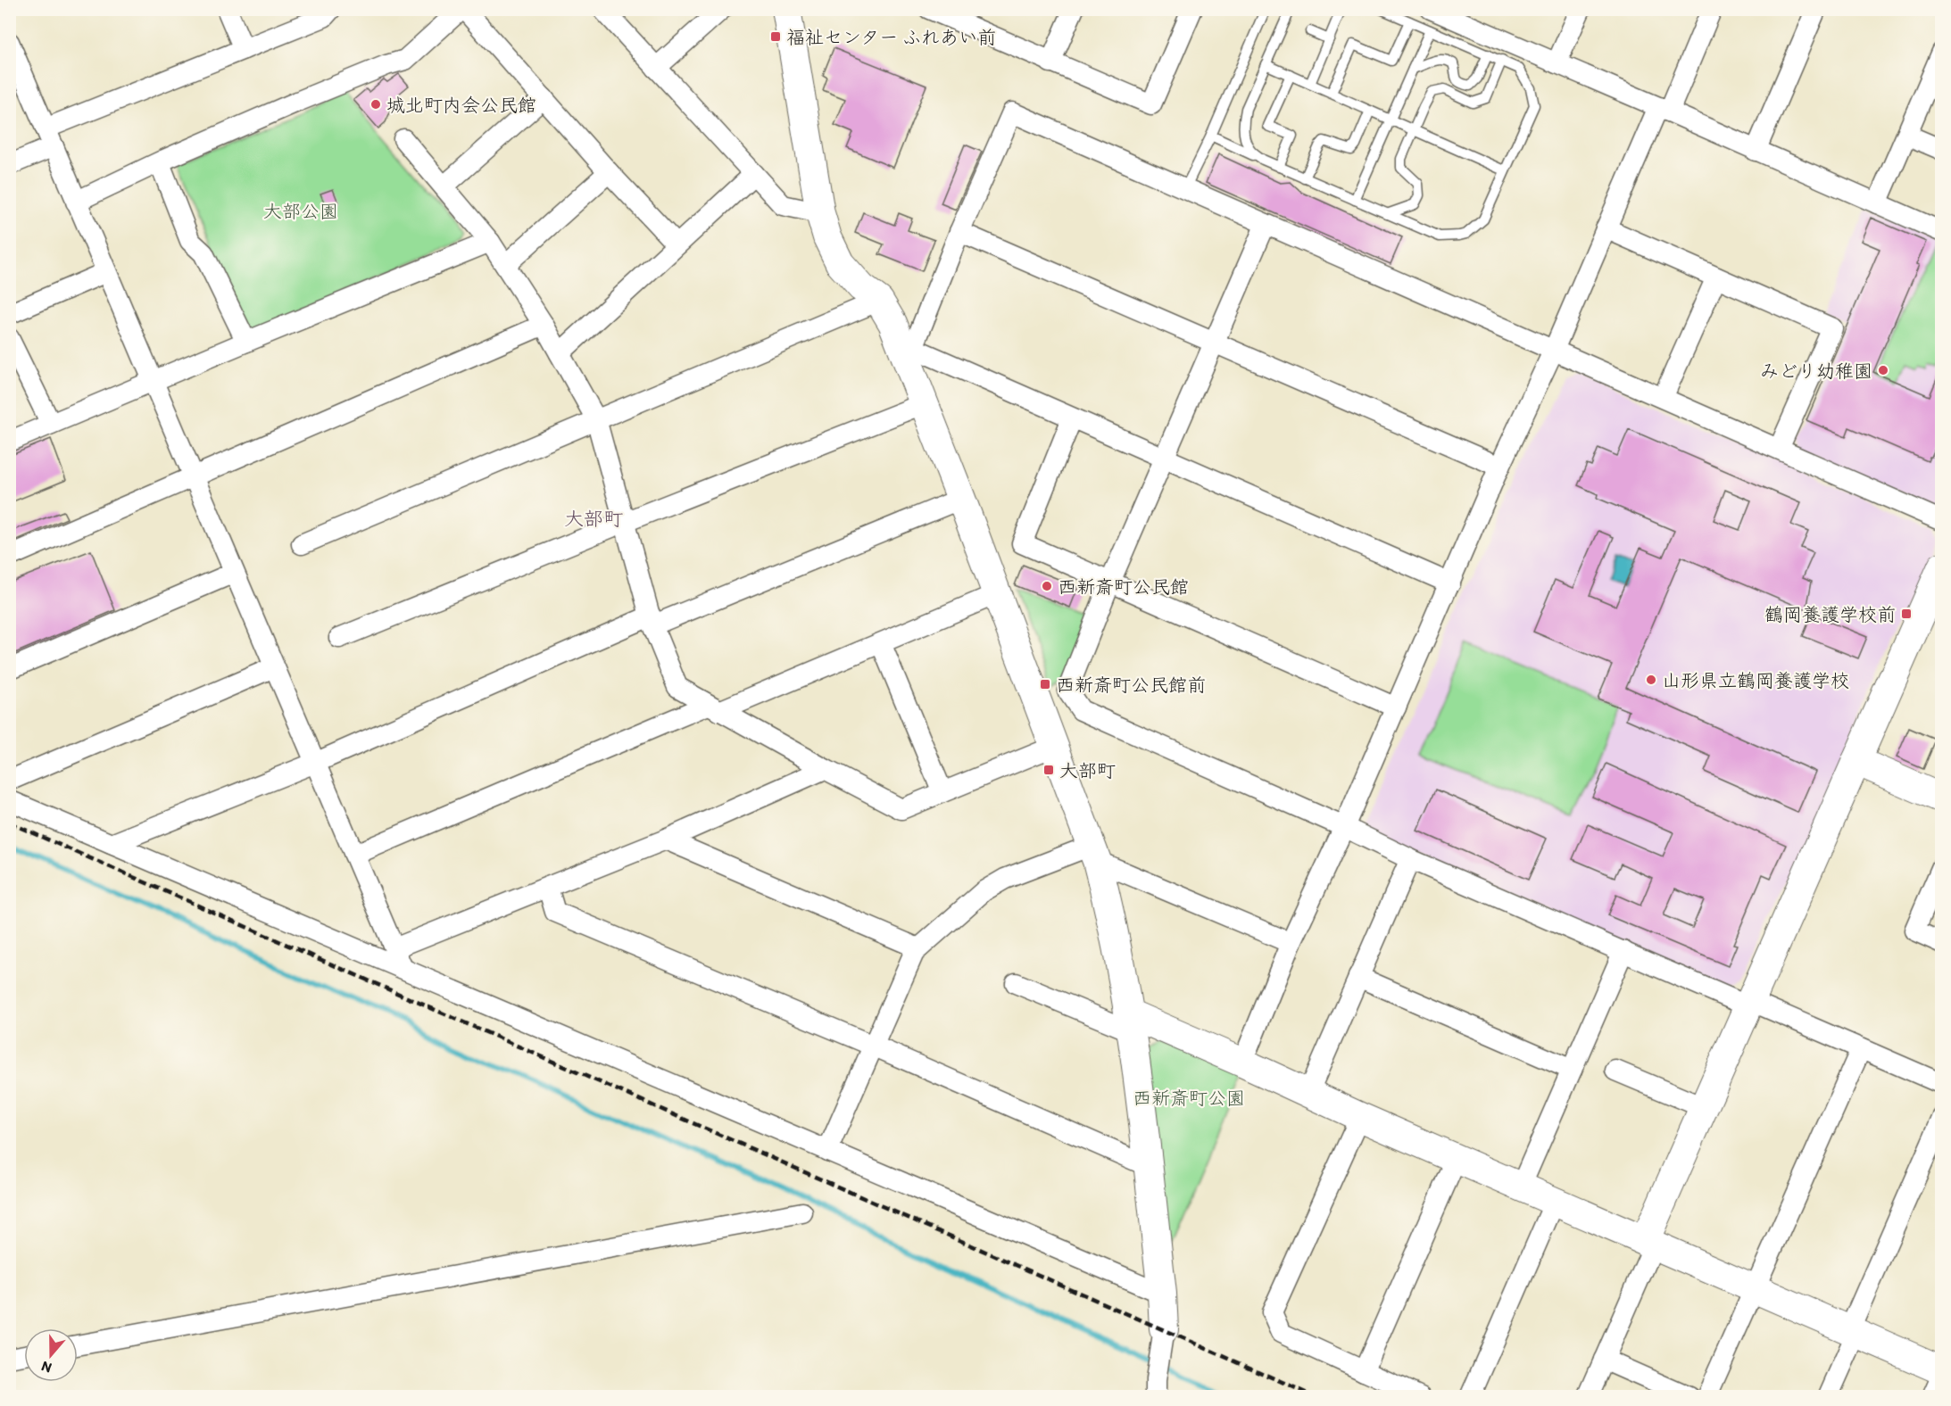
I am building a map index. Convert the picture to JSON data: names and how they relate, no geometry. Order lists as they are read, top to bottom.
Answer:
{
  "districts": ["大部町"],
  "parks": ["大部公園", "西新斎町公園"],
  "places": {
    "transit": [
      "福祉センター ふれあい前",
      "鶴岡養護学校前",
      "西新斎町公民館前",
      "大部町"
    ],
    "other": [
      "城北町内会公民館",
      "みどり幼稚園",
      "西新斎町公民館",
      "山形県立鶴岡養護学校"
    ]
  },
  "north": "bottom"
}
